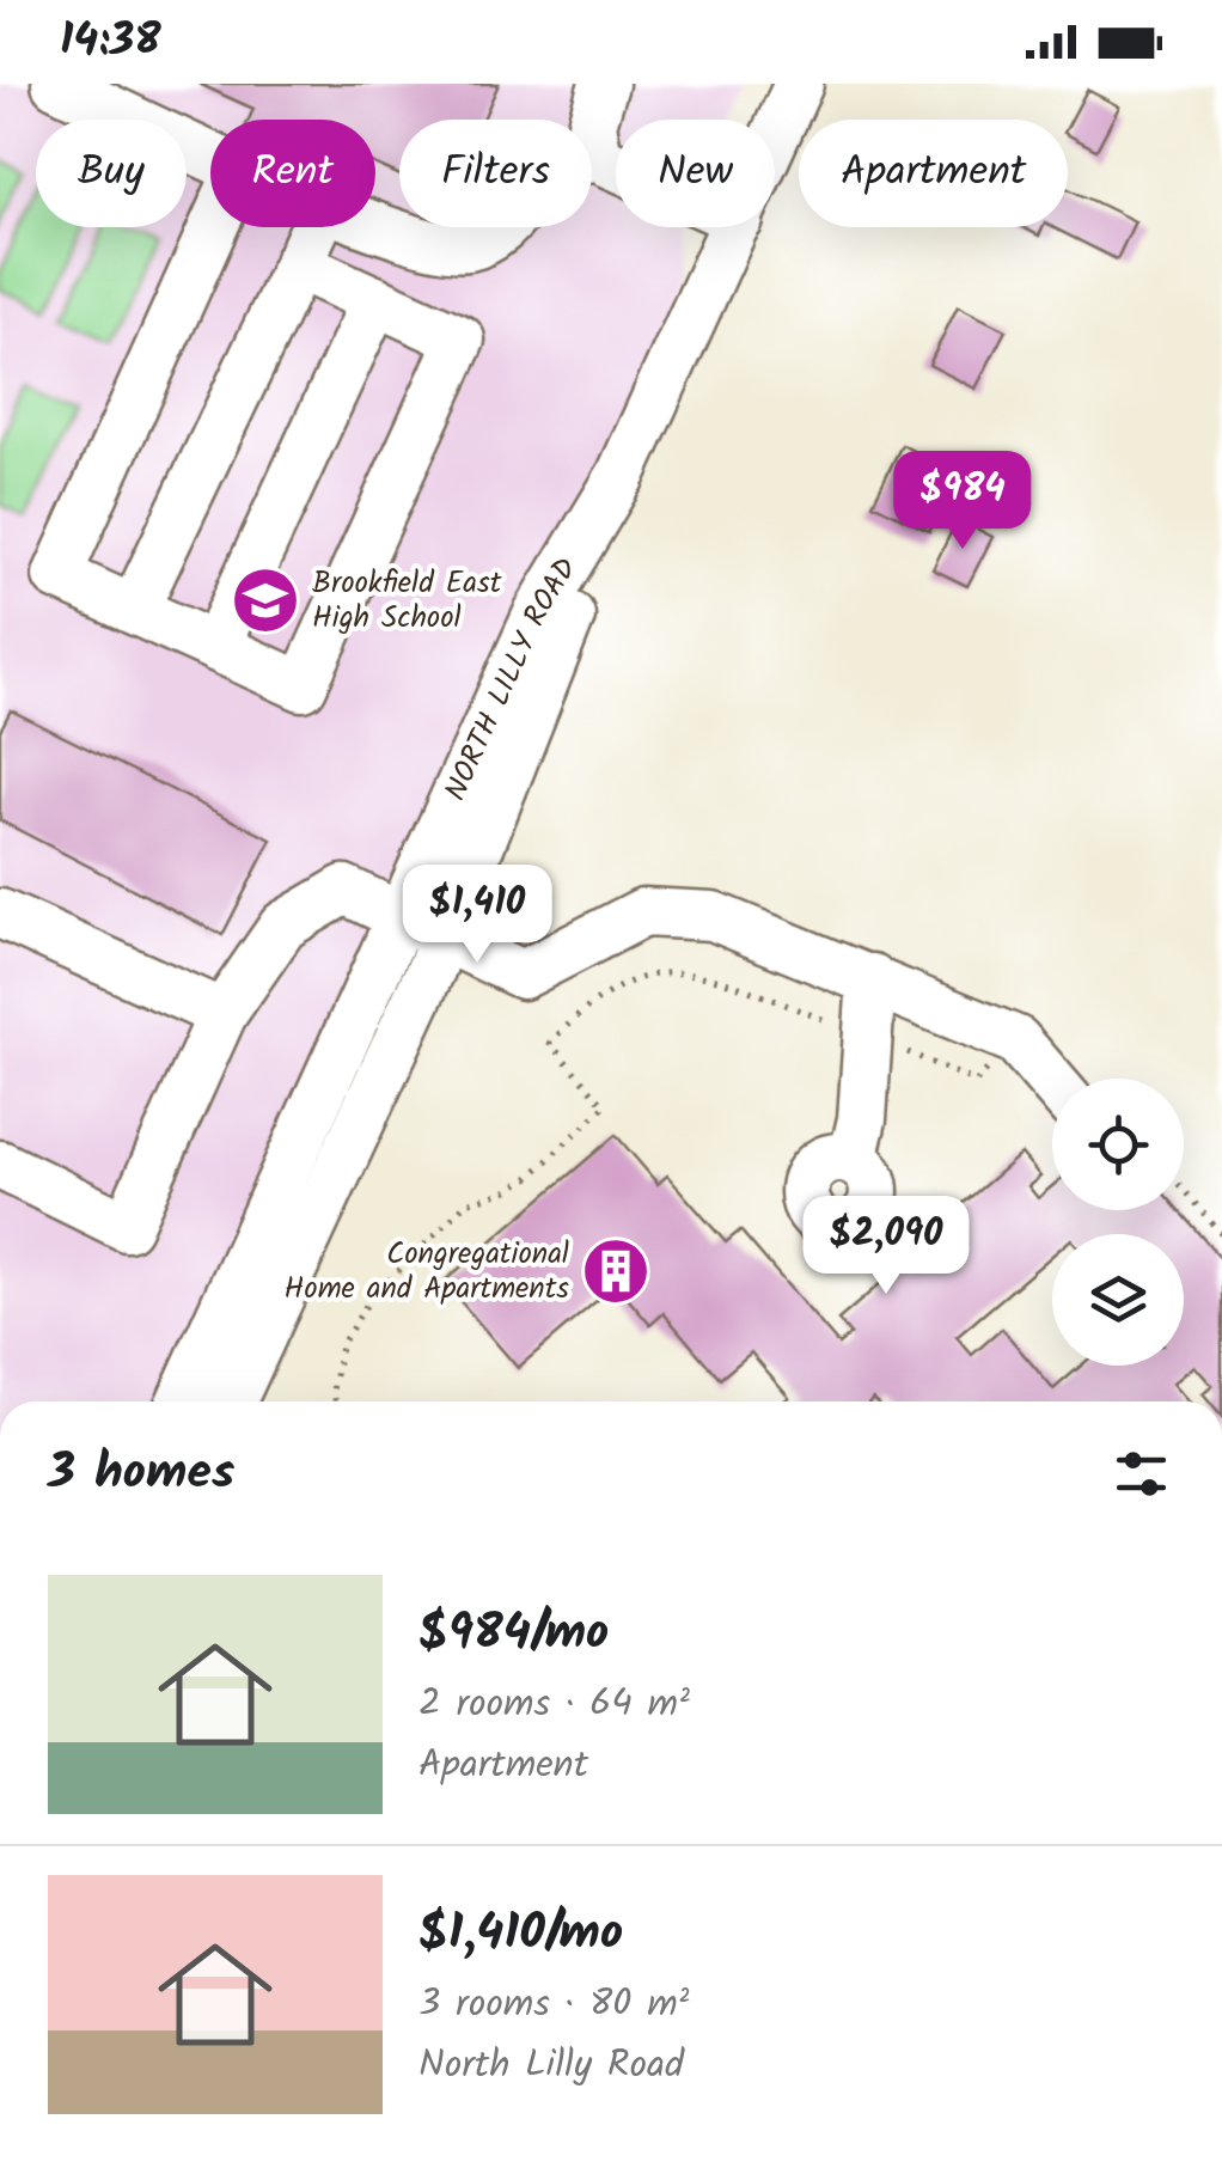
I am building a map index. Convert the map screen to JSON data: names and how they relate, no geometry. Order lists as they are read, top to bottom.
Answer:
{
  "streets": {
    "street": ["NORTH LILLY ROAD"]
  },
  "places": {
    "school or university": ["Brookfield East High School"],
    "building": ["Congregational Home and Apartments"]
  },
  "page": {
    "status": "14:38",
    "chip": [
      "Buy",
      "Rent",
      "Filters",
      "New",
      "Apartment"
    ],
    "price": ["$984", "$1,410", "$2,090"],
    "heading": "3 homes",
    "list": [
      {
        "name": "$984/mo",
        "note": "2 rooms · 64 m² · Apartment"
      },
      {
        "name": "$1,410/mo",
        "note": "3 rooms · 80 m² · North Lilly Road"
      }
    ]
  }
}
